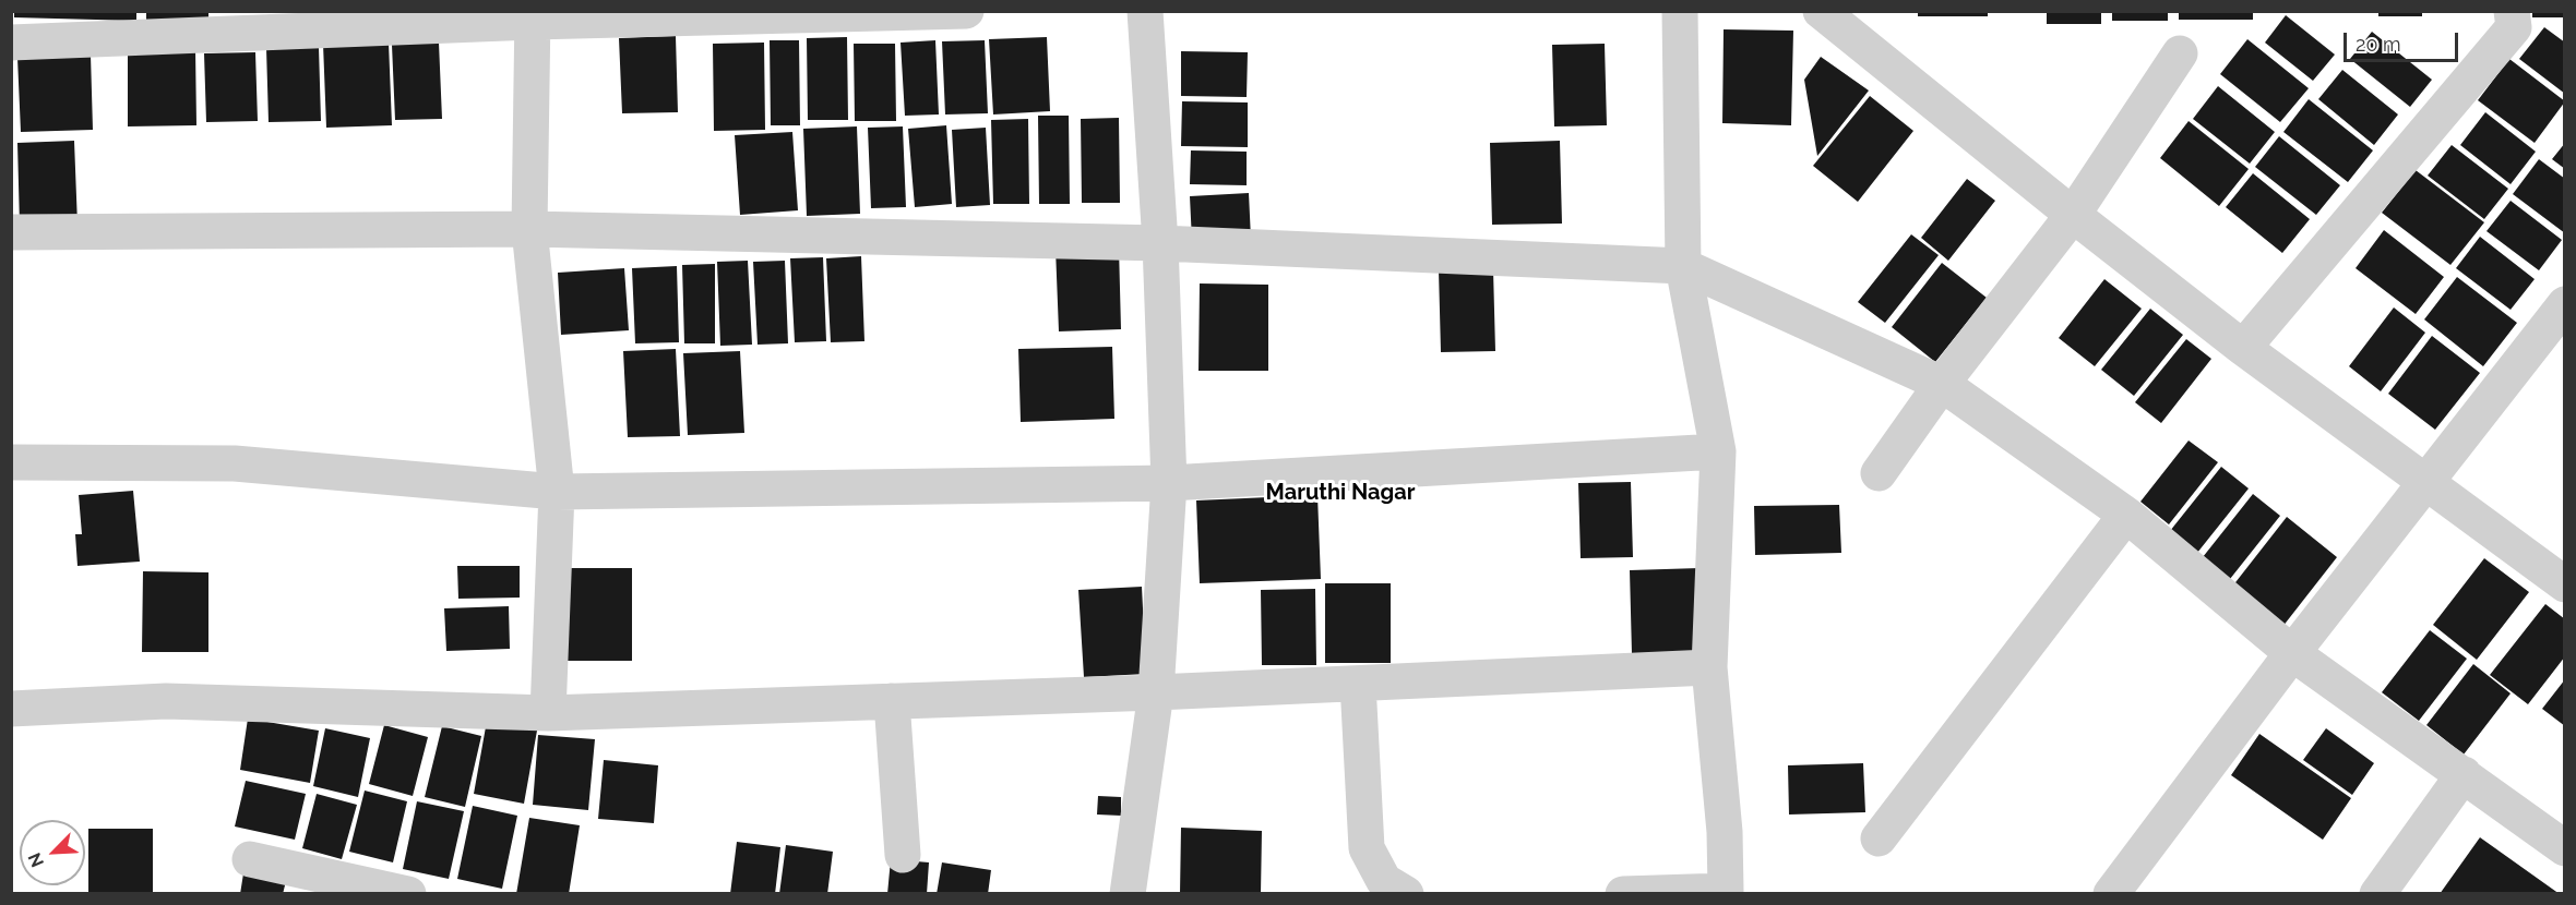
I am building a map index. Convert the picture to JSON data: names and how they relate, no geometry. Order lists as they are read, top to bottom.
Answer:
{
  "districts": ["Maruthi Nagar"],
  "scale_bar": "20 m",
  "north": "bottom left"
}
